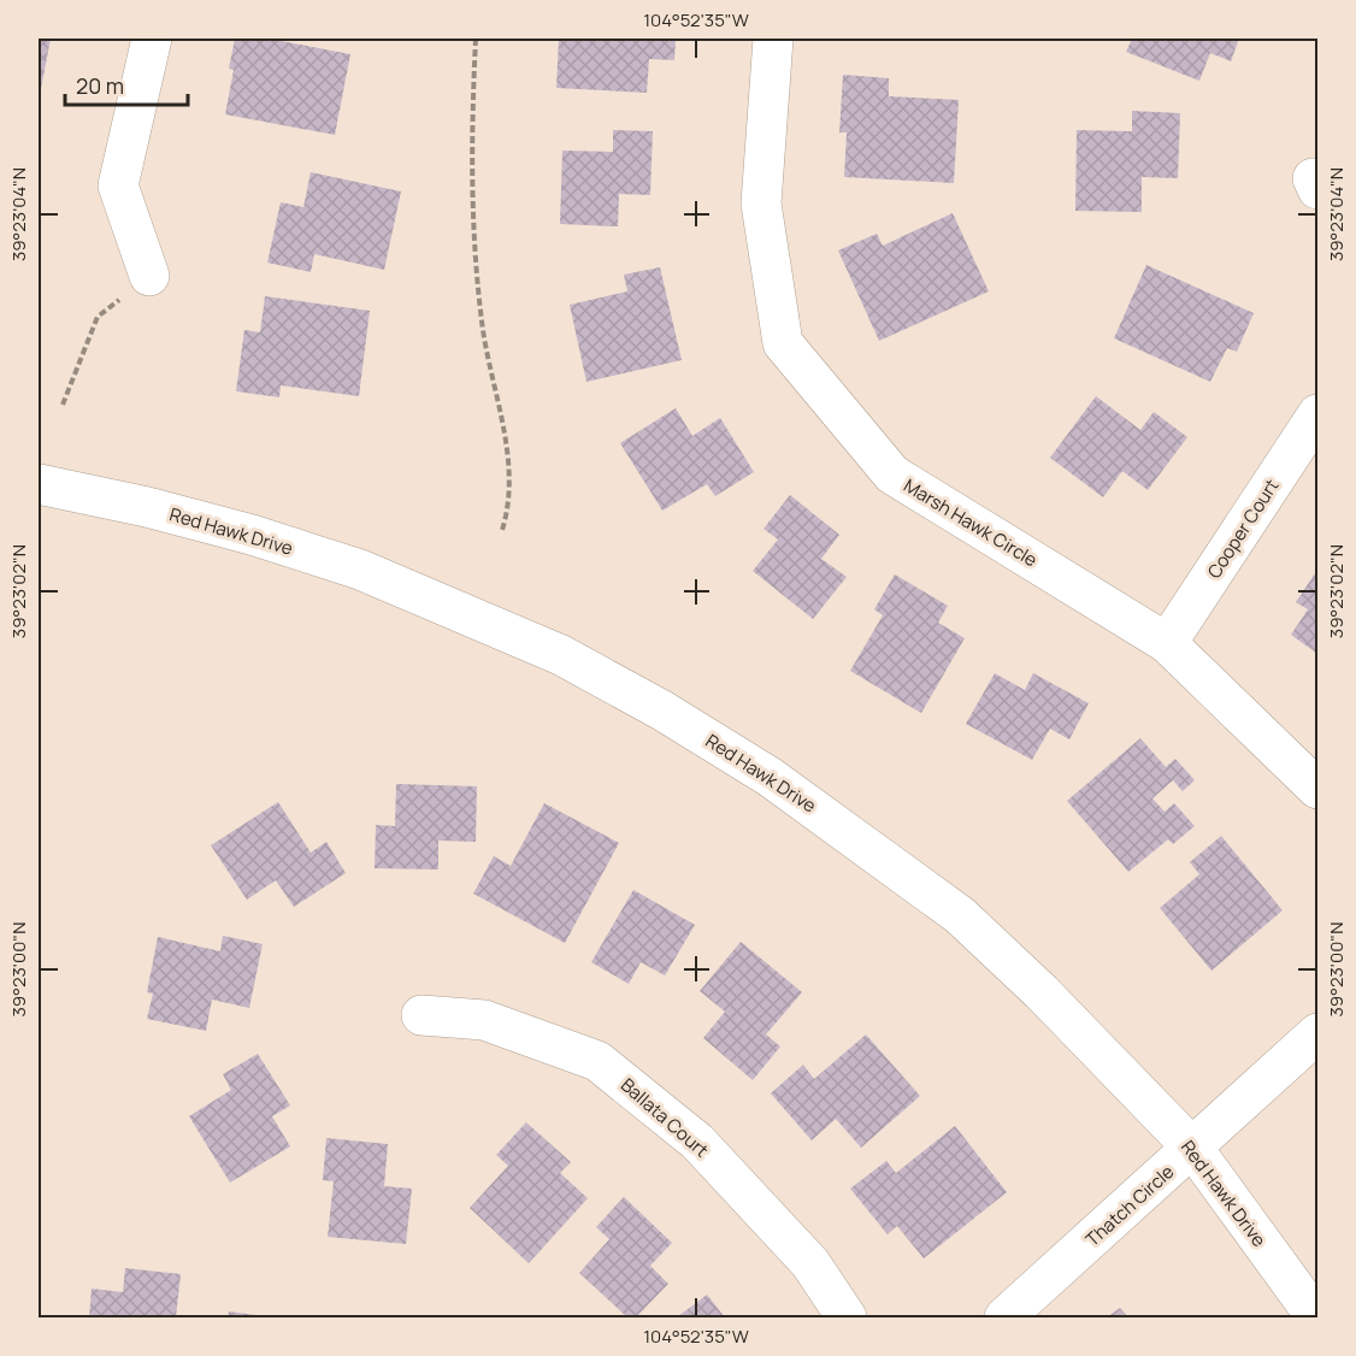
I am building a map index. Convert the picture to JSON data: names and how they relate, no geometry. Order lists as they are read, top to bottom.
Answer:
{
  "streets": {
    "street": [
      "Marsh Hawk Circle",
      "Cooper Court",
      "Red Hawk Drive",
      "Ballata Court",
      "Thatch Circle"
    ]
  },
  "crossings": [
    ["Marsh Hawk Circle", "Cooper Court"],
    ["Red Hawk Drive", "Thatch Circle"]
  ],
  "scale_bar": "20 m",
  "coordinates": [
    "104°52'35\"W",
    "39°23'04\"N",
    "39°23'02\"N",
    "39°23'00\"N"
  ]
}
